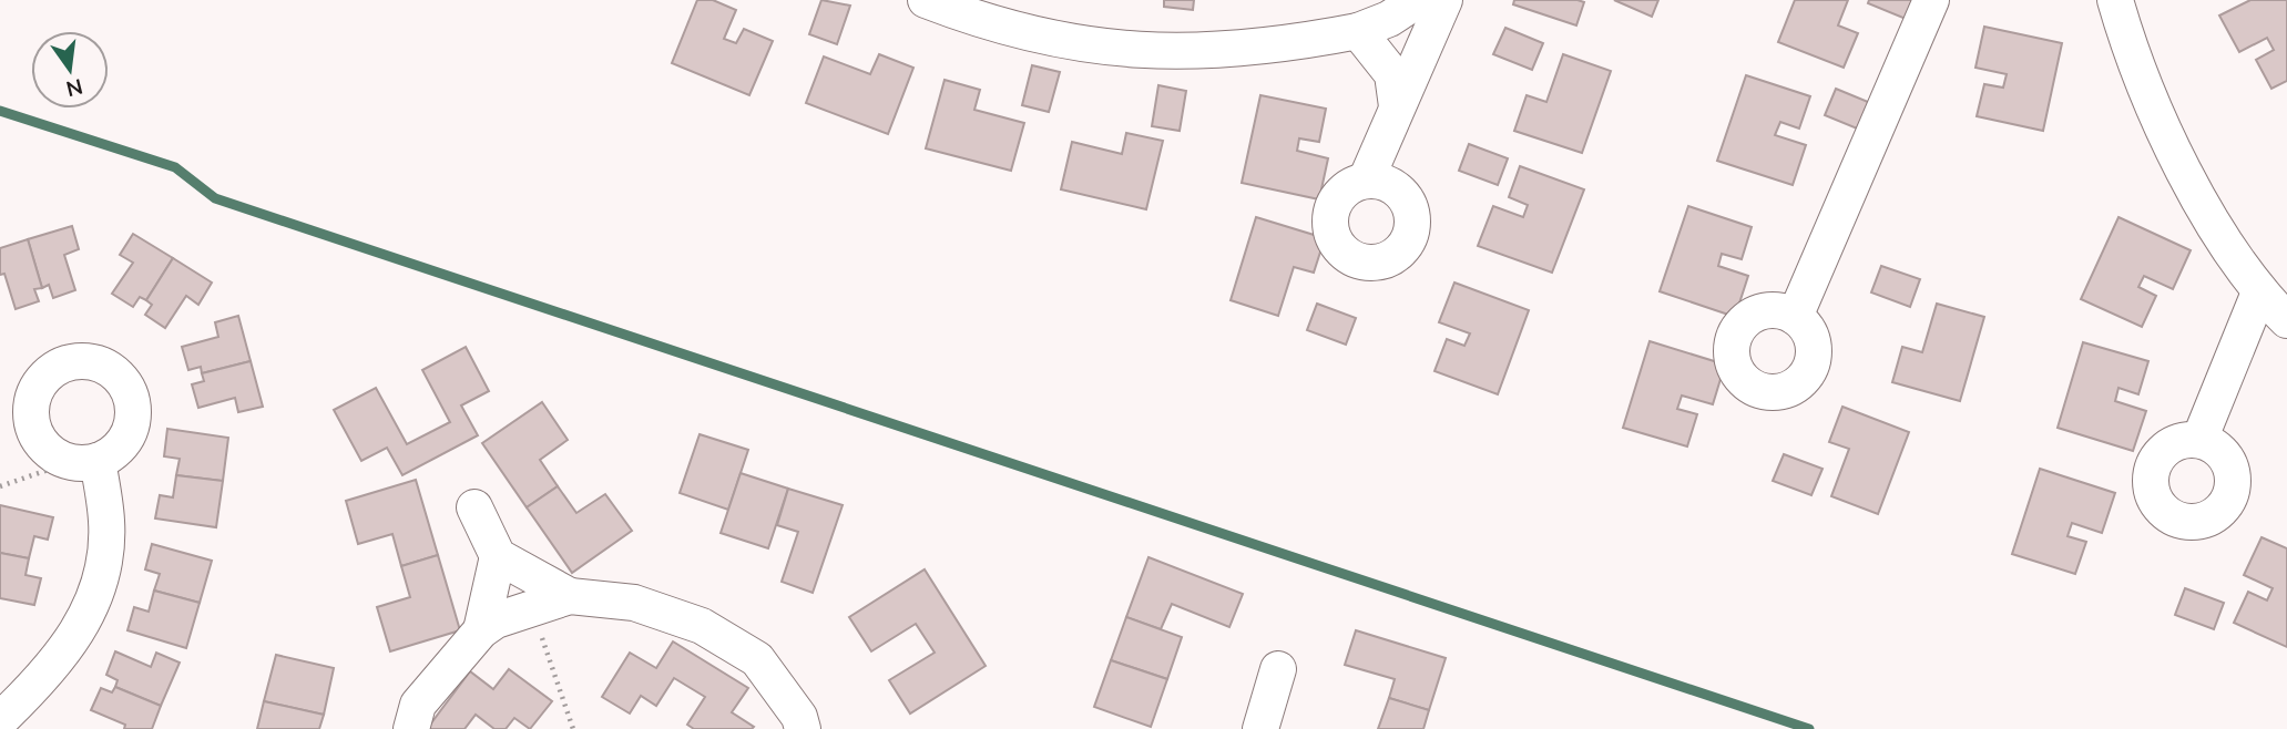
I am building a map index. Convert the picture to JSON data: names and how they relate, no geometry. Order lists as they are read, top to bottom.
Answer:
{
  "north": "bottom"
}
